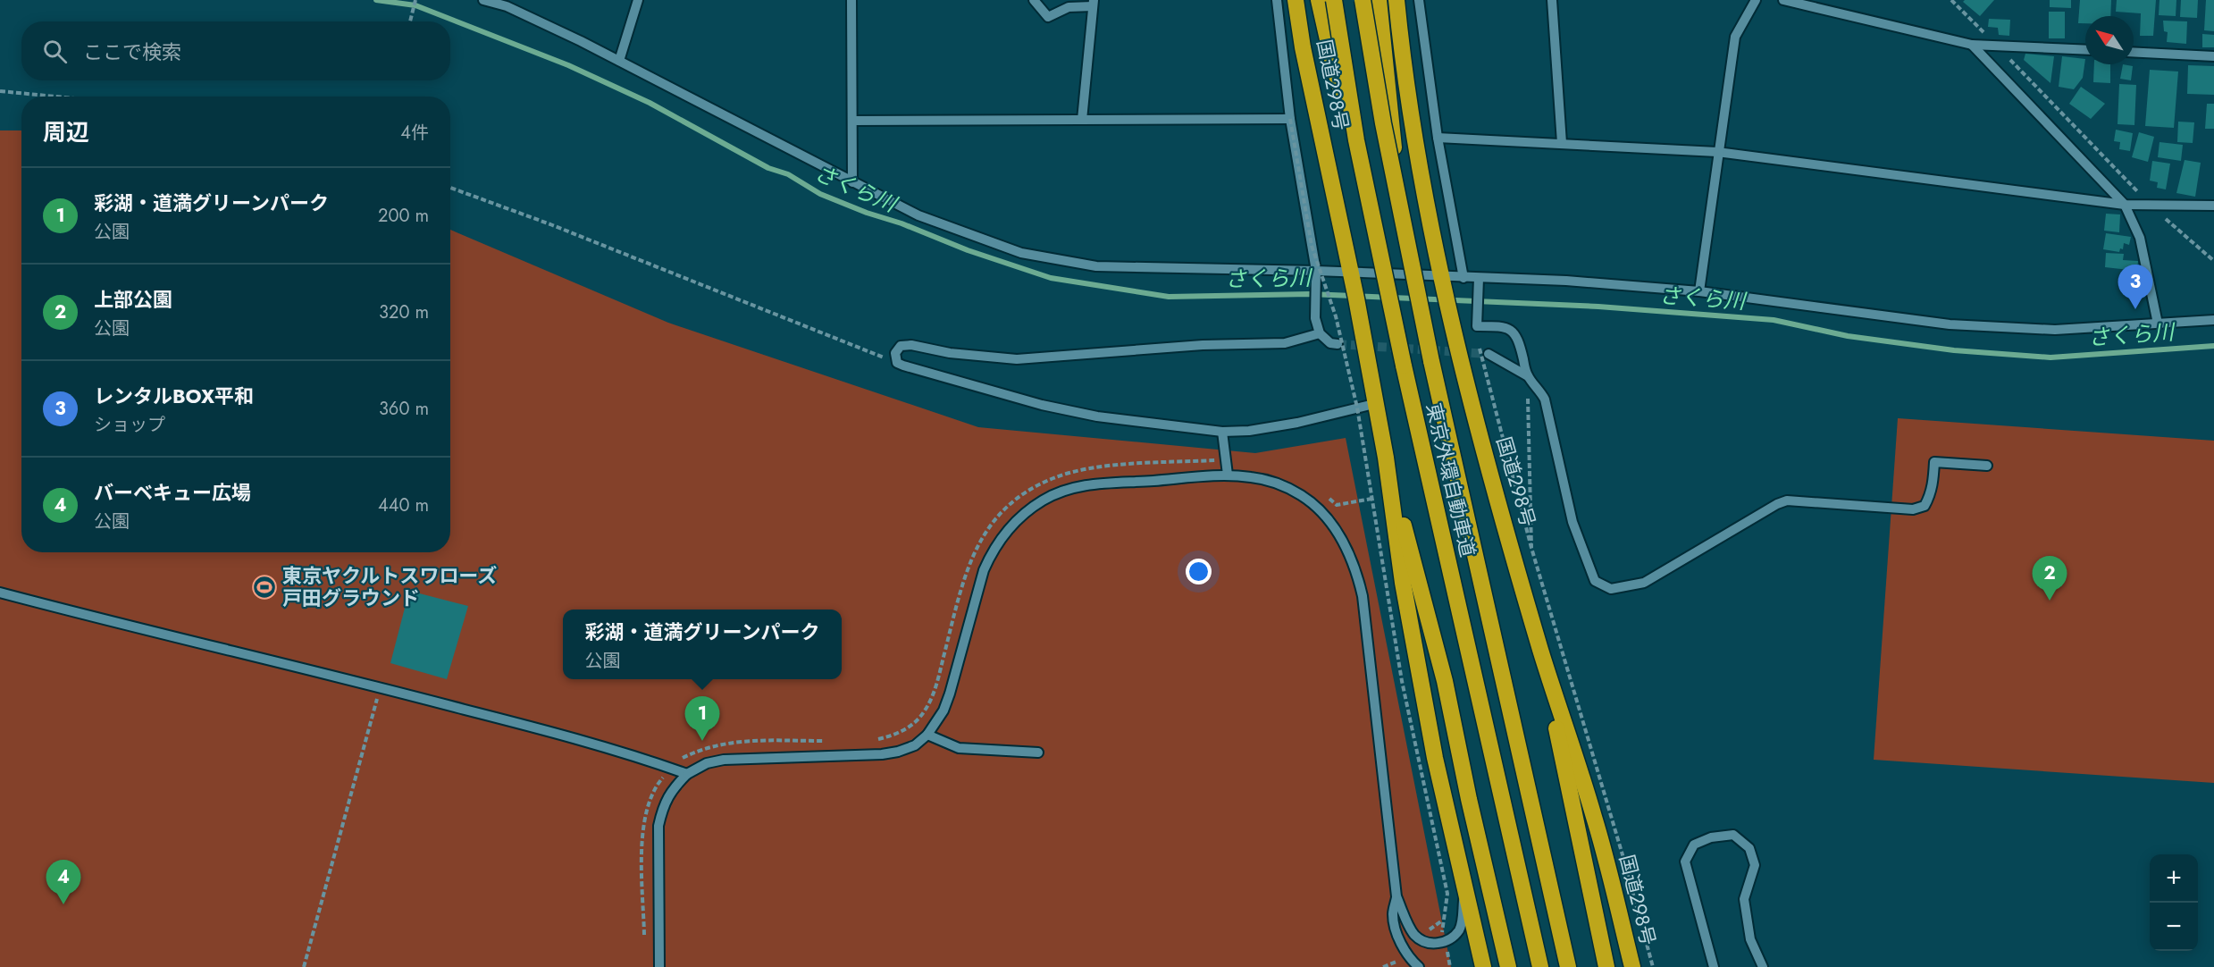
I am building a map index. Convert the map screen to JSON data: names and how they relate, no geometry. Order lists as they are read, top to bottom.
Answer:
{
  "streets": {
    "highway": ["国道298号", "東京外環自動車道"]
  },
  "water": ["さくら川"],
  "places": {
    "sports": ["東京ヤクルトスワローズ 戸田グラウンド"]
  },
  "north": "top left",
  "page": {
    "search": "ここで検索",
    "heading": ["周辺", "4件"],
    "list": [
      {
        "mark": "1",
        "name": "彩湖・道満グリーンパーク",
        "note": "公園",
        "value": "200 m"
      },
      {
        "mark": "2",
        "name": "上部公園",
        "note": "公園",
        "value": "320 m"
      },
      {
        "mark": "3",
        "name": "レンタルBOX平和",
        "note": "ショップ",
        "value": "360 m"
      },
      {
        "mark": "4",
        "name": "バーベキュー広場",
        "note": "公園",
        "value": "440 m"
      }
    ],
    "pins": [
      "3",
      "2",
      "1",
      "4"
    ],
    "popup": ["彩湖・道満グリーンパーク", "公園"],
    "map_buttons": ["+", "−"]
  }
}
